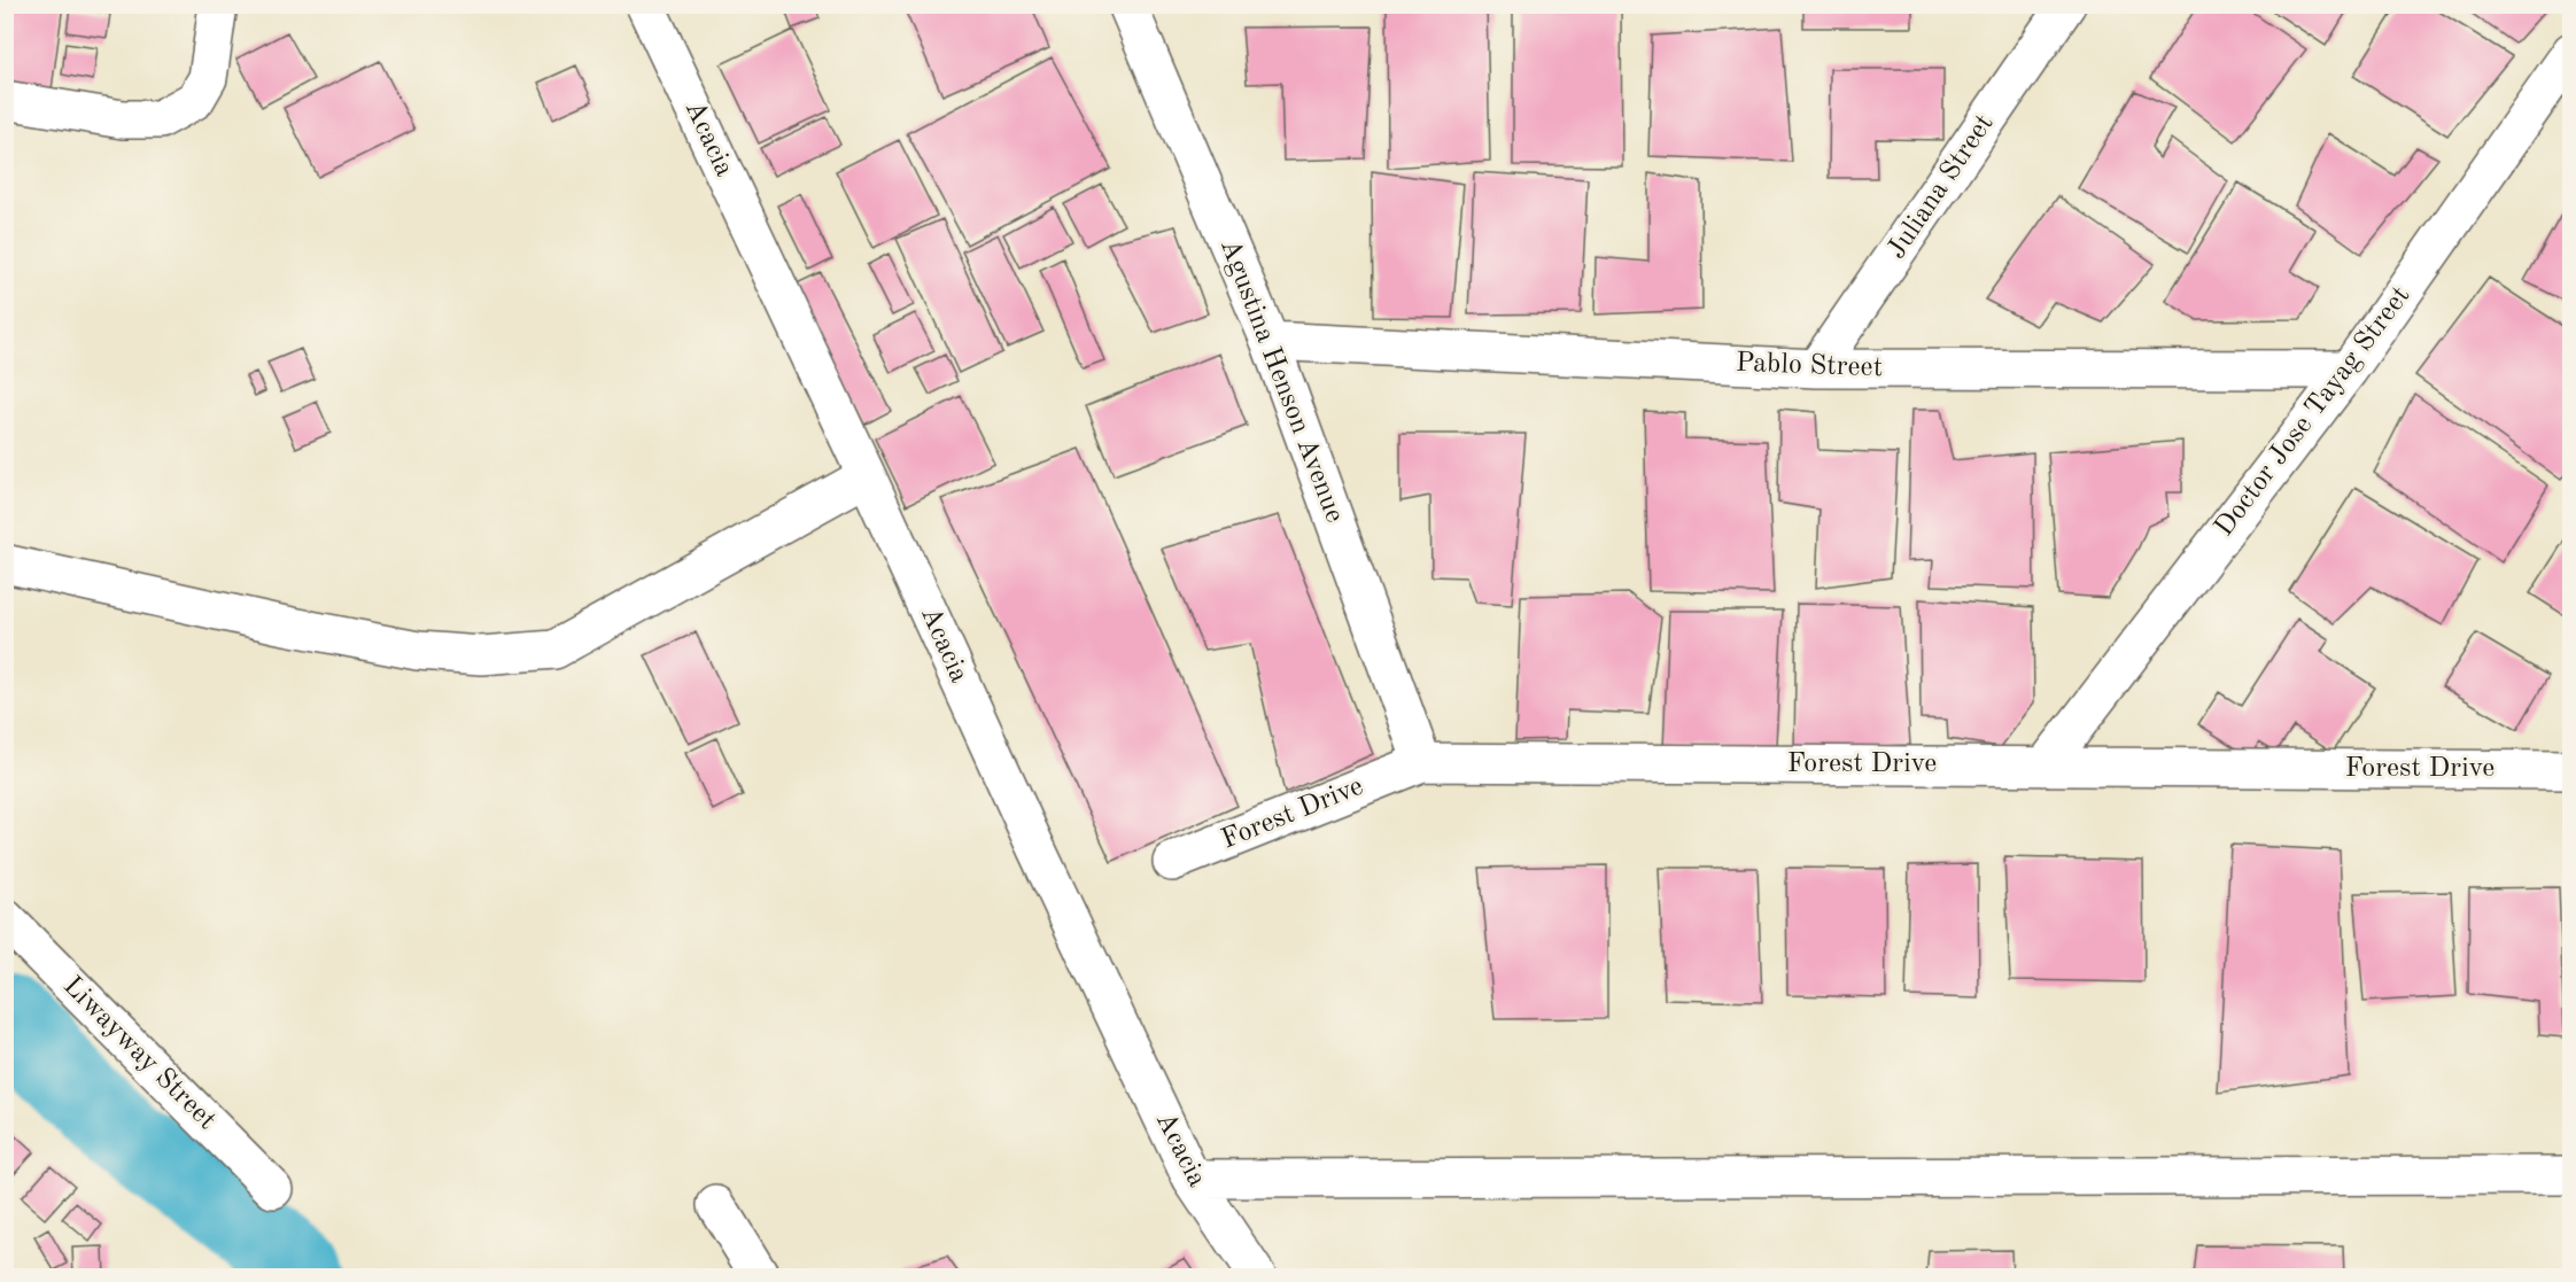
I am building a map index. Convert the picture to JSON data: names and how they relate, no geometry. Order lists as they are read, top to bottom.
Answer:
{
  "streets": {
    "street": [
      "Acacia",
      "Juliana Street",
      "Pablo Street",
      "Agustina Henson Avenue",
      "Doctor Jose Tayag Street",
      "Forest Drive",
      "Liwayway Street"
    ]
  },
  "crossings": [
    ["Juliana Street", "Pablo Street"],
    ["Pablo Street", "Agustina Henson Avenue"],
    ["Pablo Street", "Doctor Jose Tayag Street"],
    ["Agustina Henson Avenue", "Forest Drive"],
    ["Doctor Jose Tayag Street", "Forest Drive"]
  ]
}
